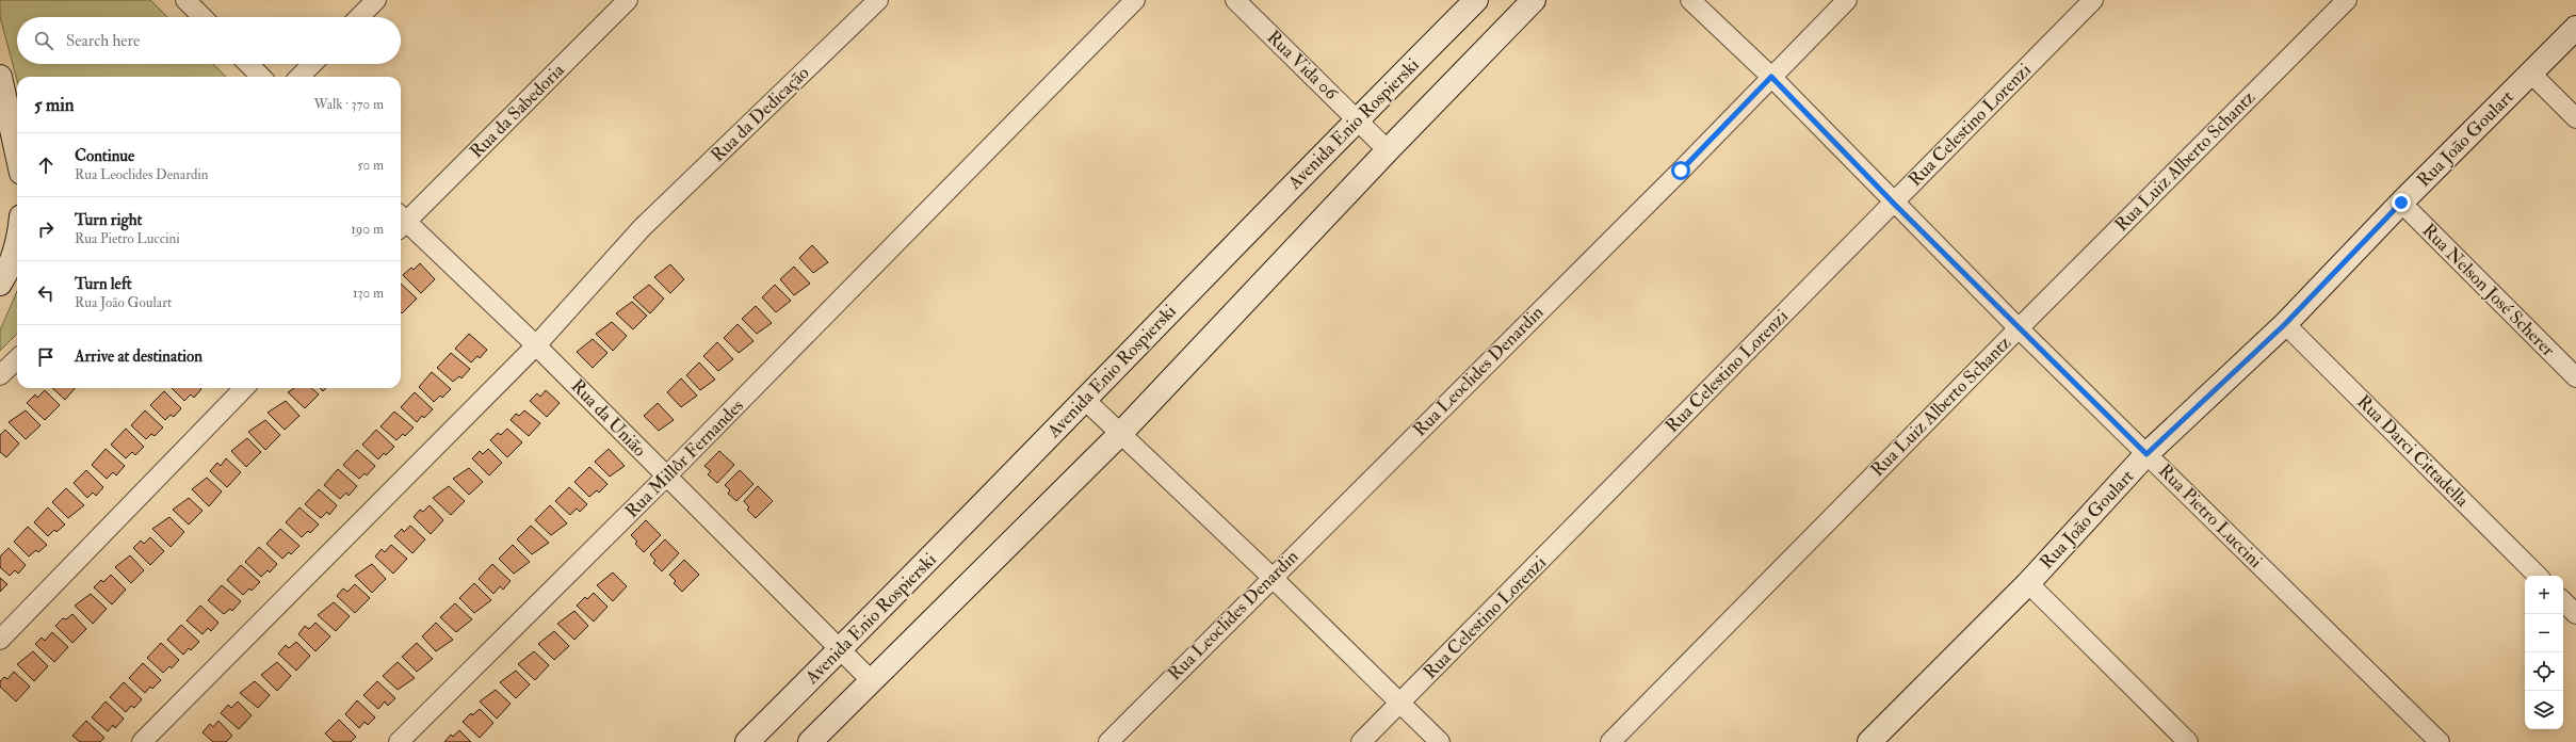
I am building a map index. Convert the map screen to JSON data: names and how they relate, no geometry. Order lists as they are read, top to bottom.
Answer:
{
  "streets": {
    "street": [
      "Rua Vida 06",
      "Rua da Sabedoria",
      "Rua da Dedicação",
      "Avenida Enio Rospierski",
      "Rua Celestino Lorenzi",
      "Rua João Goulart",
      "Rua Luiz Alberto Schantz",
      "Rua Nelson José Scherer",
      "Rua Leoclides Denardin",
      "Rua da União",
      "Rua Darci Cittadella",
      "Rua Millôr Fernandes",
      "Rua Pietro Luccini"
    ]
  },
  "crossings": [
    ["Rua Vida 06", "Avenida Enio Rospierski"],
    ["Rua da Dedicação", "Rua da União"],
    ["Avenida Enio Rospierski", "Rua da União"],
    ["Rua Celestino Lorenzi", "Rua Pietro Luccini"],
    ["Rua João Goulart", "Rua Nelson José Scherer"],
    ["Rua João Goulart", "Rua Darci Cittadella"],
    ["Rua João Goulart", "Rua Pietro Luccini"],
    ["Rua Luiz Alberto Schantz", "Rua Pietro Luccini"],
    ["Rua Leoclides Denardin", "Rua Pietro Luccini"],
    ["Rua da União", "Rua Millôr Fernandes"]
  ],
  "page": {
    "search": "Search here",
    "heading": ["5 min", "Walk · 370 m"],
    "list": [
      ["Continue", "Rua Leoclides Denardin", "50 m"],
      ["Turn right", "Rua Pietro Luccini", "190 m"],
      ["Turn left", "Rua João Goulart", "130 m"],
      "Arrive at destination"
    ],
    "map_buttons": ["+", "−"]
  }
}
